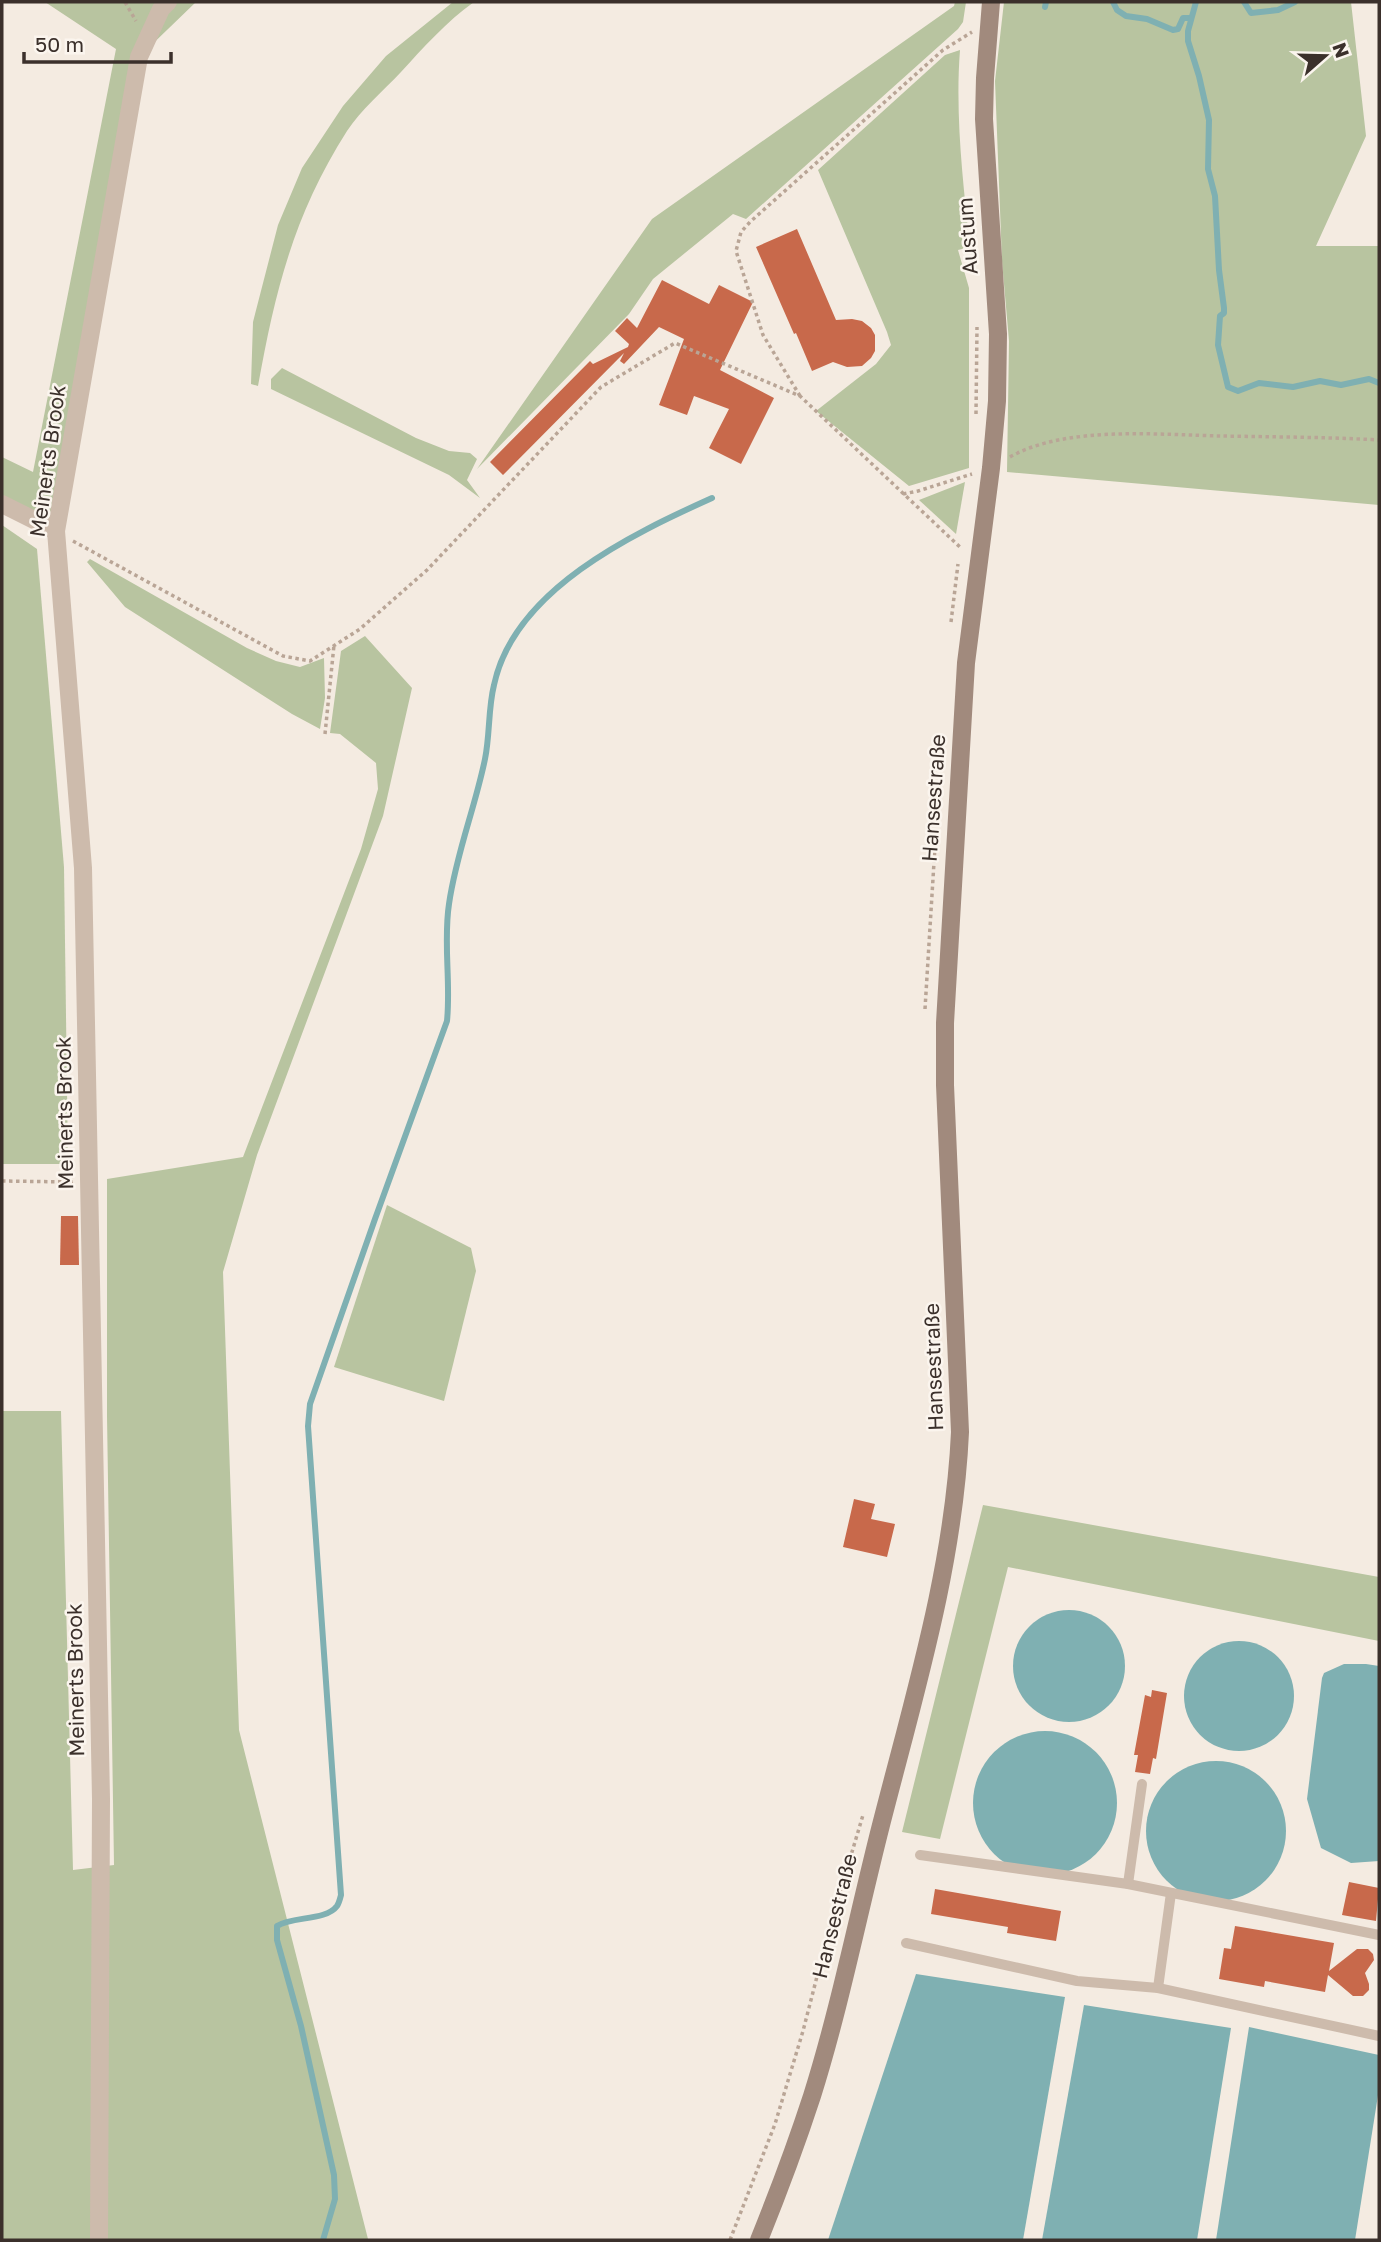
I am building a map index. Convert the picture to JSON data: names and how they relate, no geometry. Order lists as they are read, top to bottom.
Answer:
{
  "streets": {
    "street": ["Austum", "Meinerts Brook", "Hansestraße"]
  },
  "crossings": [
    ["Austum", "Hansestraße"]
  ],
  "scale_bar": "50 m",
  "north": "right"
}
